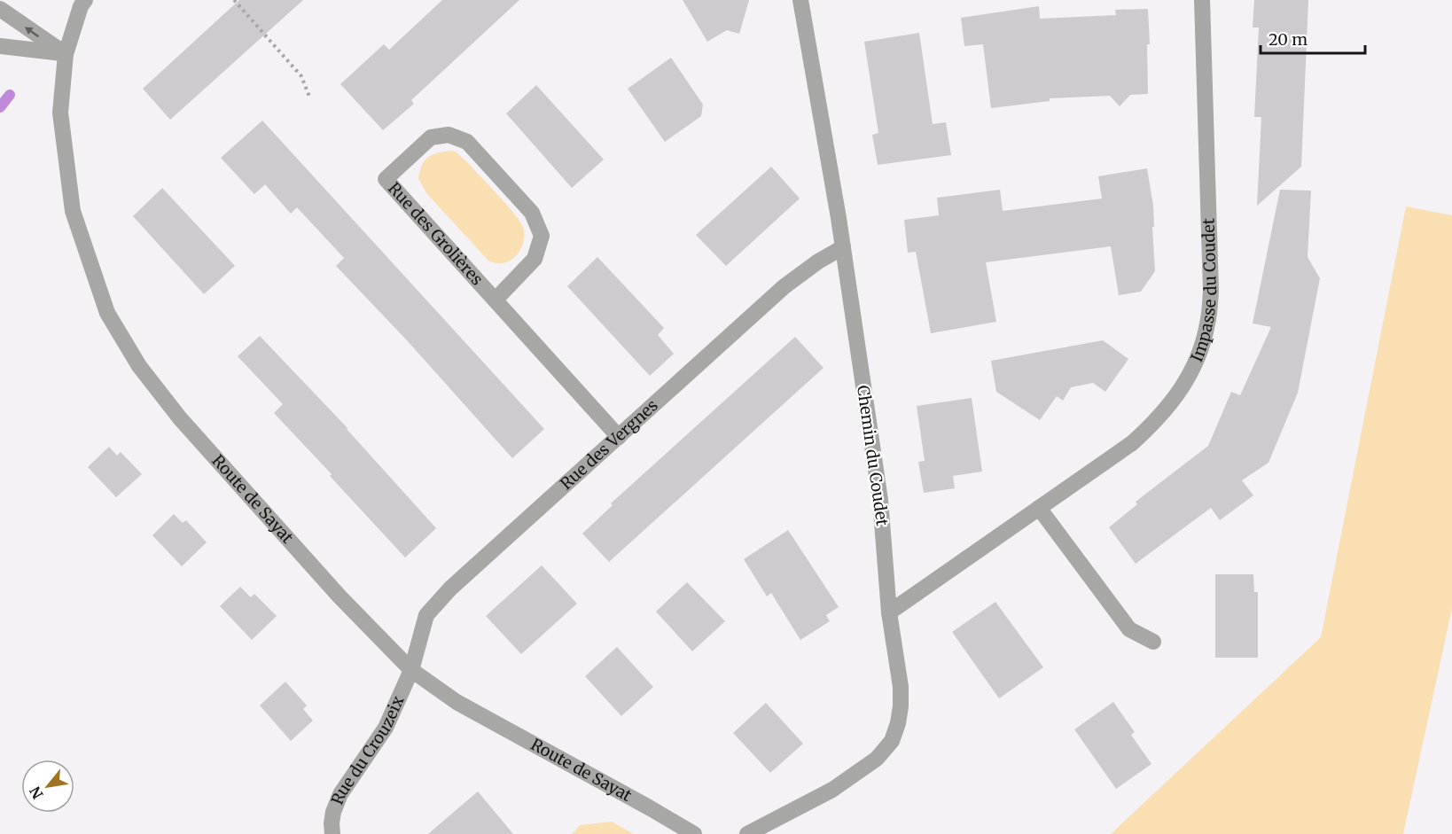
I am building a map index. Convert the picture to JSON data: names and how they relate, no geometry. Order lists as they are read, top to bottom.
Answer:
{
  "streets": {
    "street": [
      "Rue des Grolières",
      "Impasse du Coudet",
      "Rue des Vergnes",
      "Chemin du Coudet",
      "Route de Sayat",
      "Rue du Crouzeix"
    ]
  },
  "crossings": [
    ["Rue des Grolières", "Rue des Vergnes"],
    ["Impasse du Coudet", "Chemin du Coudet"],
    ["Rue des Vergnes", "Chemin du Coudet"],
    ["Rue des Vergnes", "Route de Sayat"],
    ["Rue des Vergnes", "Rue du Crouzeix"],
    ["Route de Sayat", "Rue du Crouzeix"]
  ],
  "scale_bar": "20 m",
  "north": "bottom left"
}
